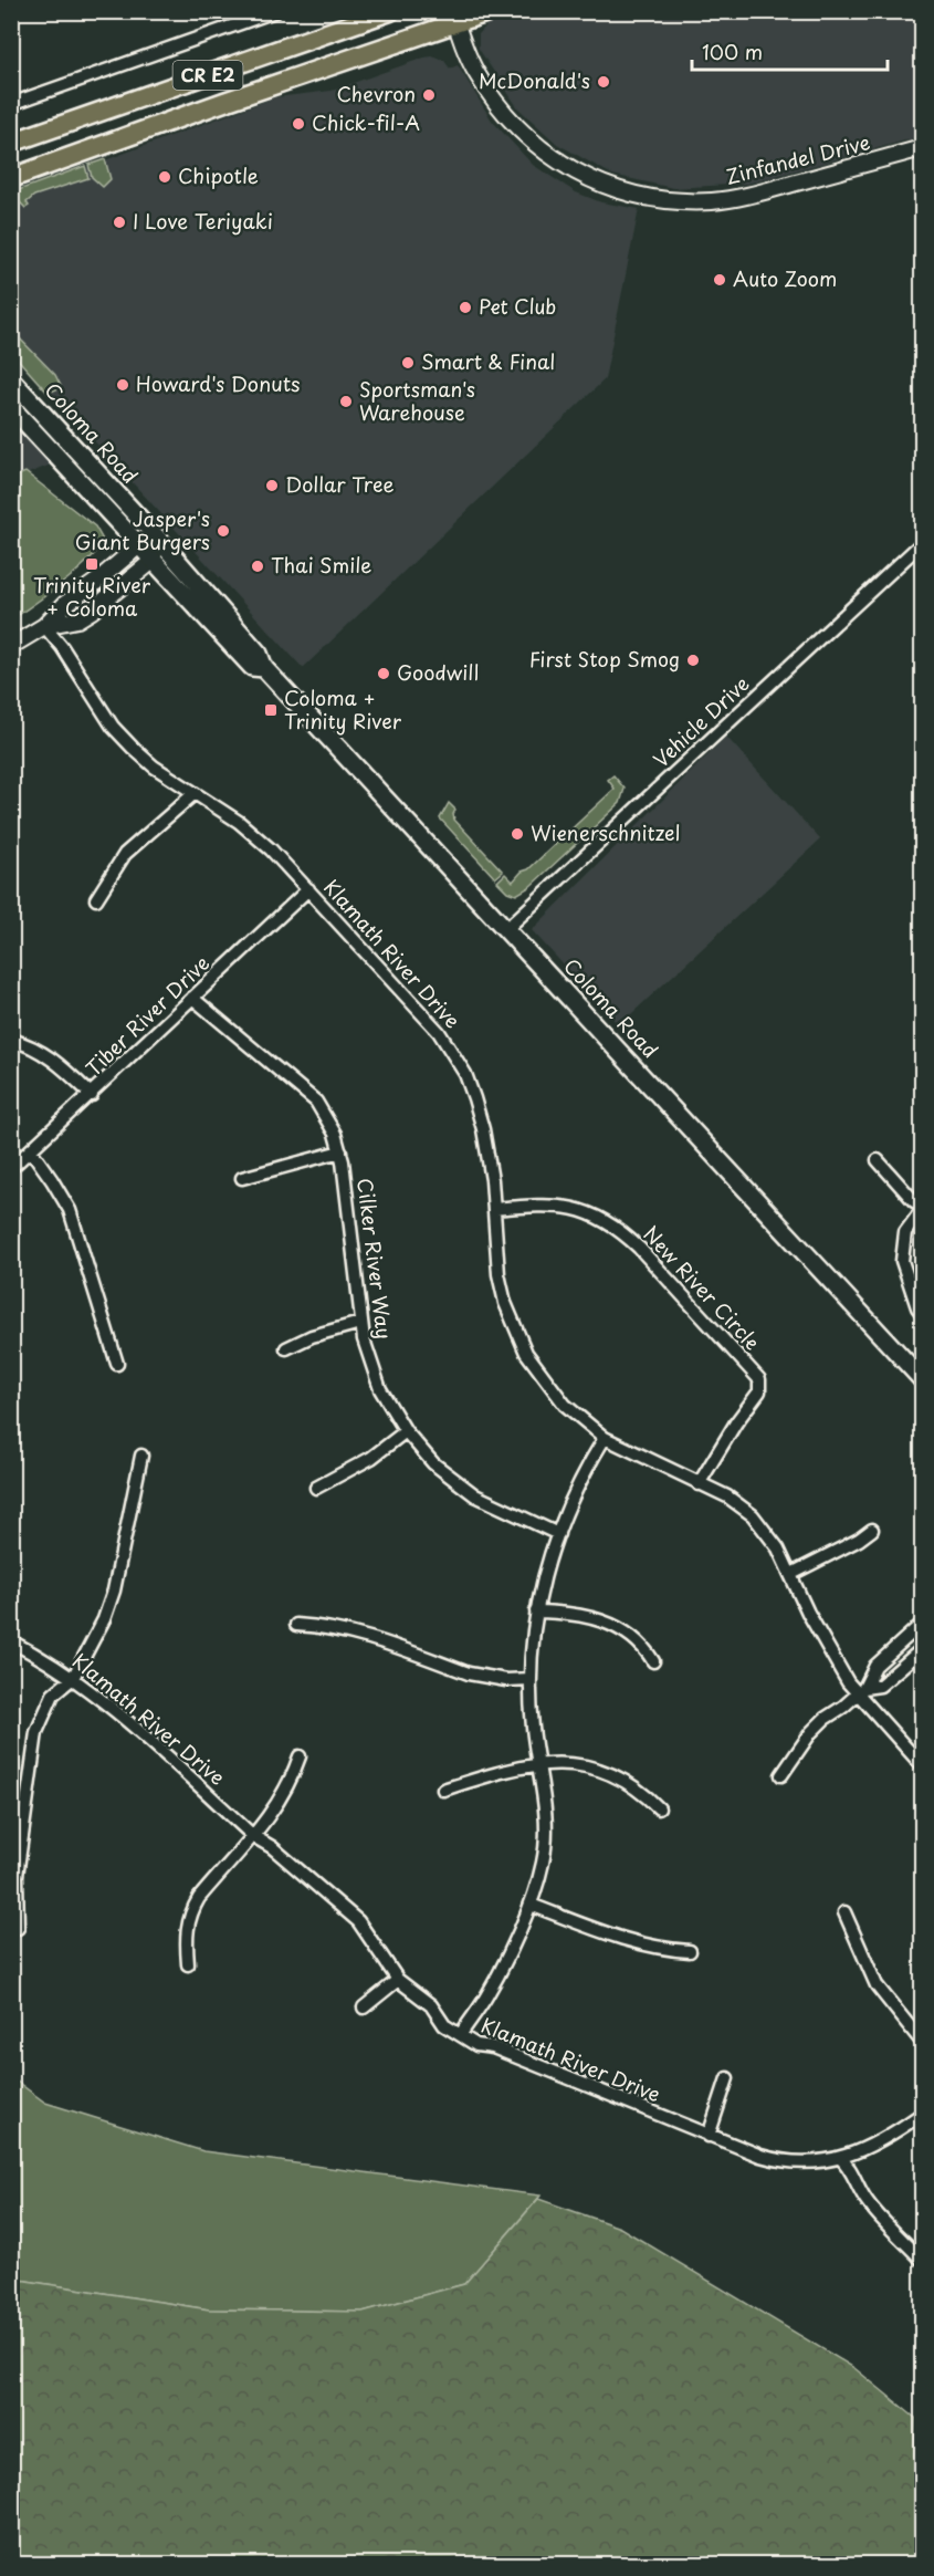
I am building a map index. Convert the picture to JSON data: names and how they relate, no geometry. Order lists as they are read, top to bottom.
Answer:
{
  "streets": {
    "main road": ["CR E2", "Coloma Road"],
    "street": [
      "Zinfandel Drive",
      "Vehicle Drive",
      "Klamath River Drive",
      "Tiber River Drive",
      "Cilker River Way",
      "New River Circle"
    ]
  },
  "crossings": [
    ["CR E2", "Zinfandel Drive"],
    ["Coloma Road", "Vehicle Drive"],
    ["Klamath River Drive", "Tiber River Drive"],
    ["Klamath River Drive", "New River Circle"],
    ["Tiber River Drive", "Cilker River Way"]
  ],
  "places": {
    "other": [
      "McDonald's",
      "Chevron",
      "Chick-fil-A",
      "Chipotle",
      "I Love Teriyaki",
      "Auto Zoom",
      "Pet Club",
      "Smart & Final",
      "Howard's Donuts",
      "Sportsman's Warehouse",
      "Dollar Tree",
      "Jasper's Giant Burgers",
      "Thai Smile",
      "First Stop Smog",
      "Goodwill",
      "Wienerschnitzel"
    ],
    "transit": ["Trinity River + Coloma", "Coloma + Trinity River"]
  },
  "scale_bar": "100 m"
}
